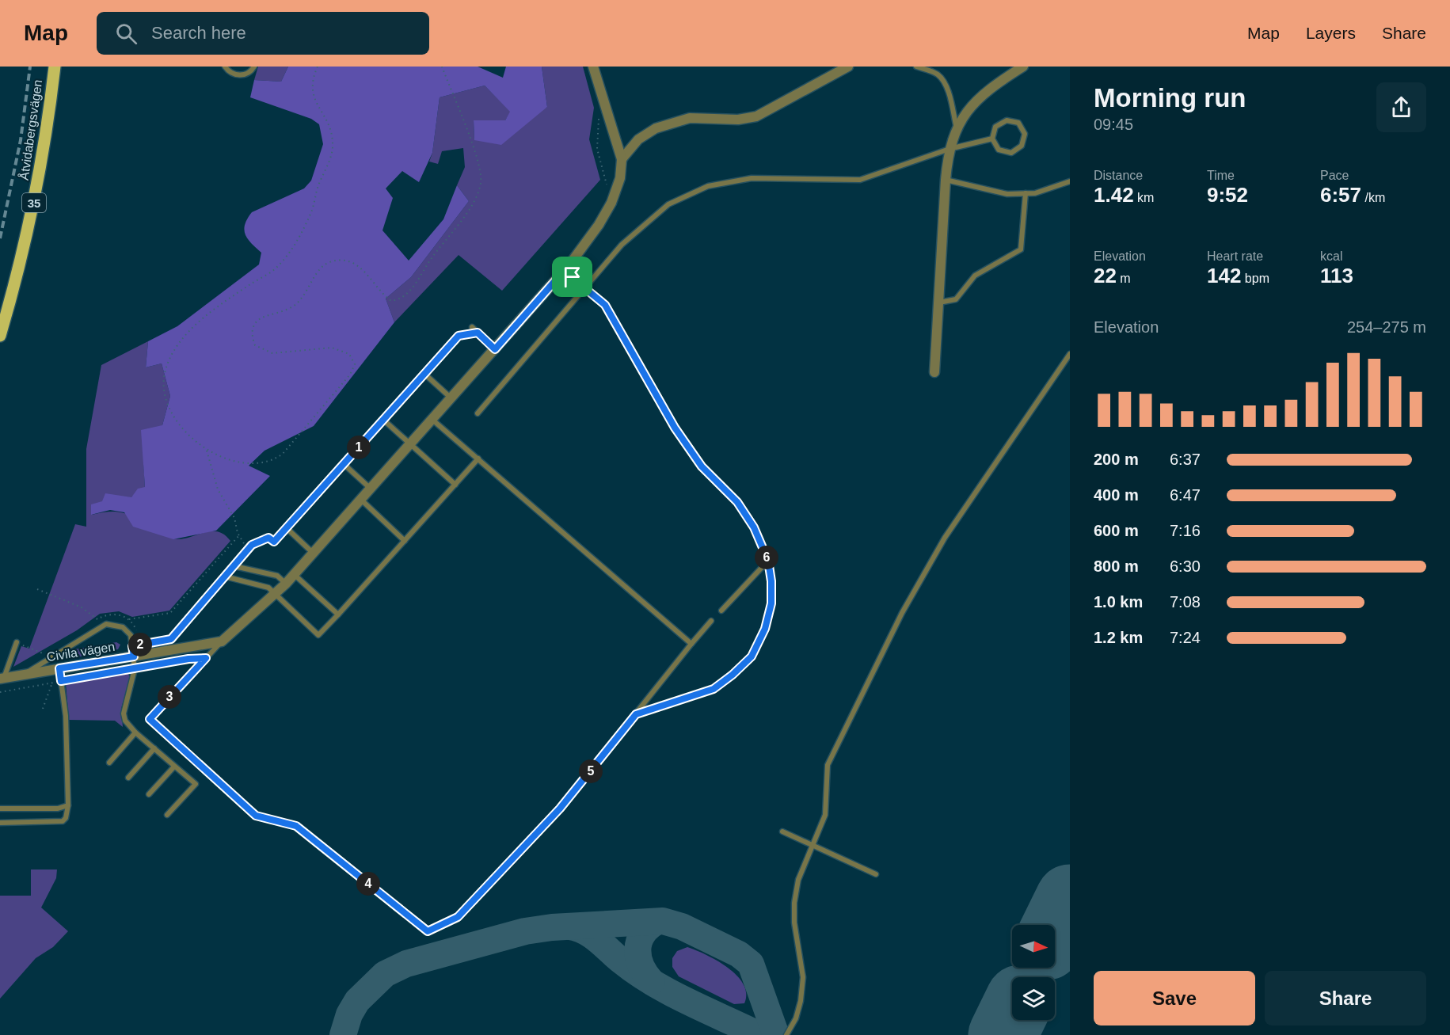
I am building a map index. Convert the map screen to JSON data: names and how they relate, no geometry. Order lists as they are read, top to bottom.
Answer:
{
  "streets": {
    "main road": ["Åtvidabergsvägen", "35"],
    "street": ["Civila vägen"]
  },
  "north": "right",
  "page": {
    "header": "Map",
    "search": "Search here",
    "nav": ["Map", "Layers", "Share"],
    "heading": ["Morning run", "09:45"],
    "stats": [
      ["Distance", "1.42 km"],
      ["Time", "9:52"],
      ["Pace", "6:57 /km"],
      ["Elevation", "22 m"],
      ["Heart rate", "142 bpm"],
      ["kcal", "113"]
    ],
    "chart": ["Elevation", "254–275 m"],
    "pins": [
      "1",
      "6",
      "2",
      "3",
      "5",
      "4"
    ],
    "list": [
      {
        "name": "200 m",
        "note": "6:37"
      },
      {
        "name": "400 m",
        "note": "6:47"
      },
      {
        "name": "600 m",
        "note": "7:16"
      },
      {
        "name": "800 m",
        "note": "6:30"
      },
      {
        "name": "1.0 km",
        "note": "7:08"
      },
      {
        "name": "1.2 km",
        "note": "7:24"
      }
    ],
    "buttons": ["Save", "Share"]
  }
}
